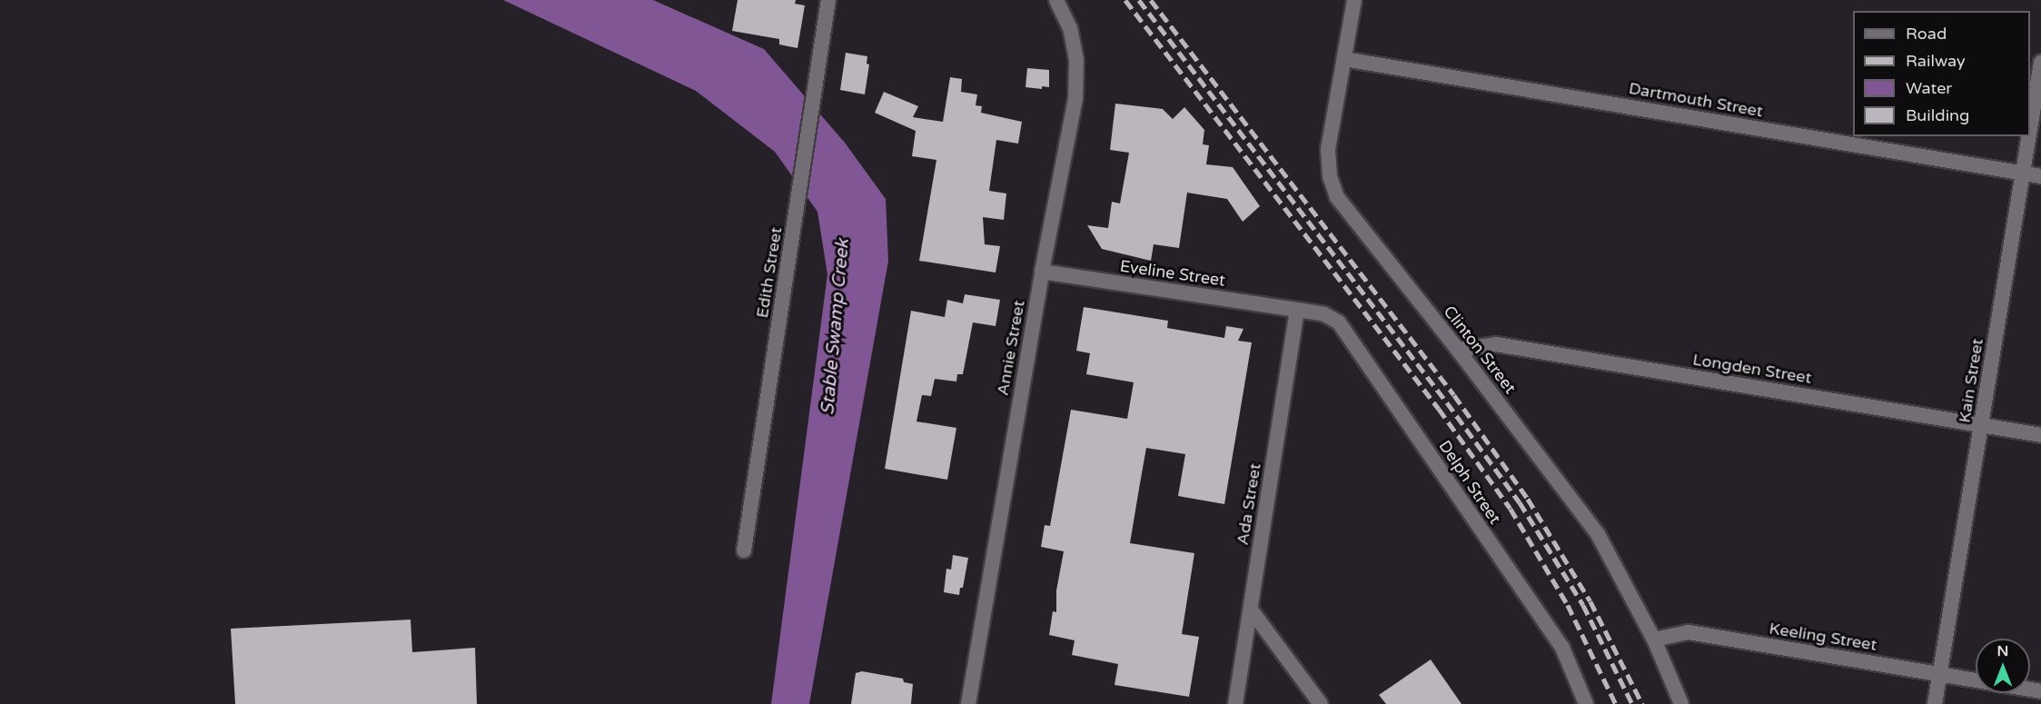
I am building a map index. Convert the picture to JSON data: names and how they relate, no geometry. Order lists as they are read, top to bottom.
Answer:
{
  "streets": {
    "street": [
      "Dartmouth Street",
      "Edith Street",
      "Eveline Street",
      "Annie Street",
      "Clinton Street",
      "Longden Street",
      "Kain Street",
      "Delph Street",
      "Ada Street",
      "Keeling Street"
    ]
  },
  "crossings": [
    ["Dartmouth Street", "Clinton Street"],
    ["Dartmouth Street", "Kain Street"],
    ["Eveline Street", "Annie Street"],
    ["Eveline Street", "Delph Street"],
    ["Eveline Street", "Ada Street"],
    ["Clinton Street", "Longden Street"],
    ["Clinton Street", "Keeling Street"],
    ["Longden Street", "Kain Street"],
    ["Kain Street", "Keeling Street"],
    ["Delph Street", "Ada Street"]
  ],
  "water": ["Stable Swamp Creek"],
  "legend": [
    "Road",
    "Railway",
    "Water",
    "Building"
  ],
  "north": "top"
}
